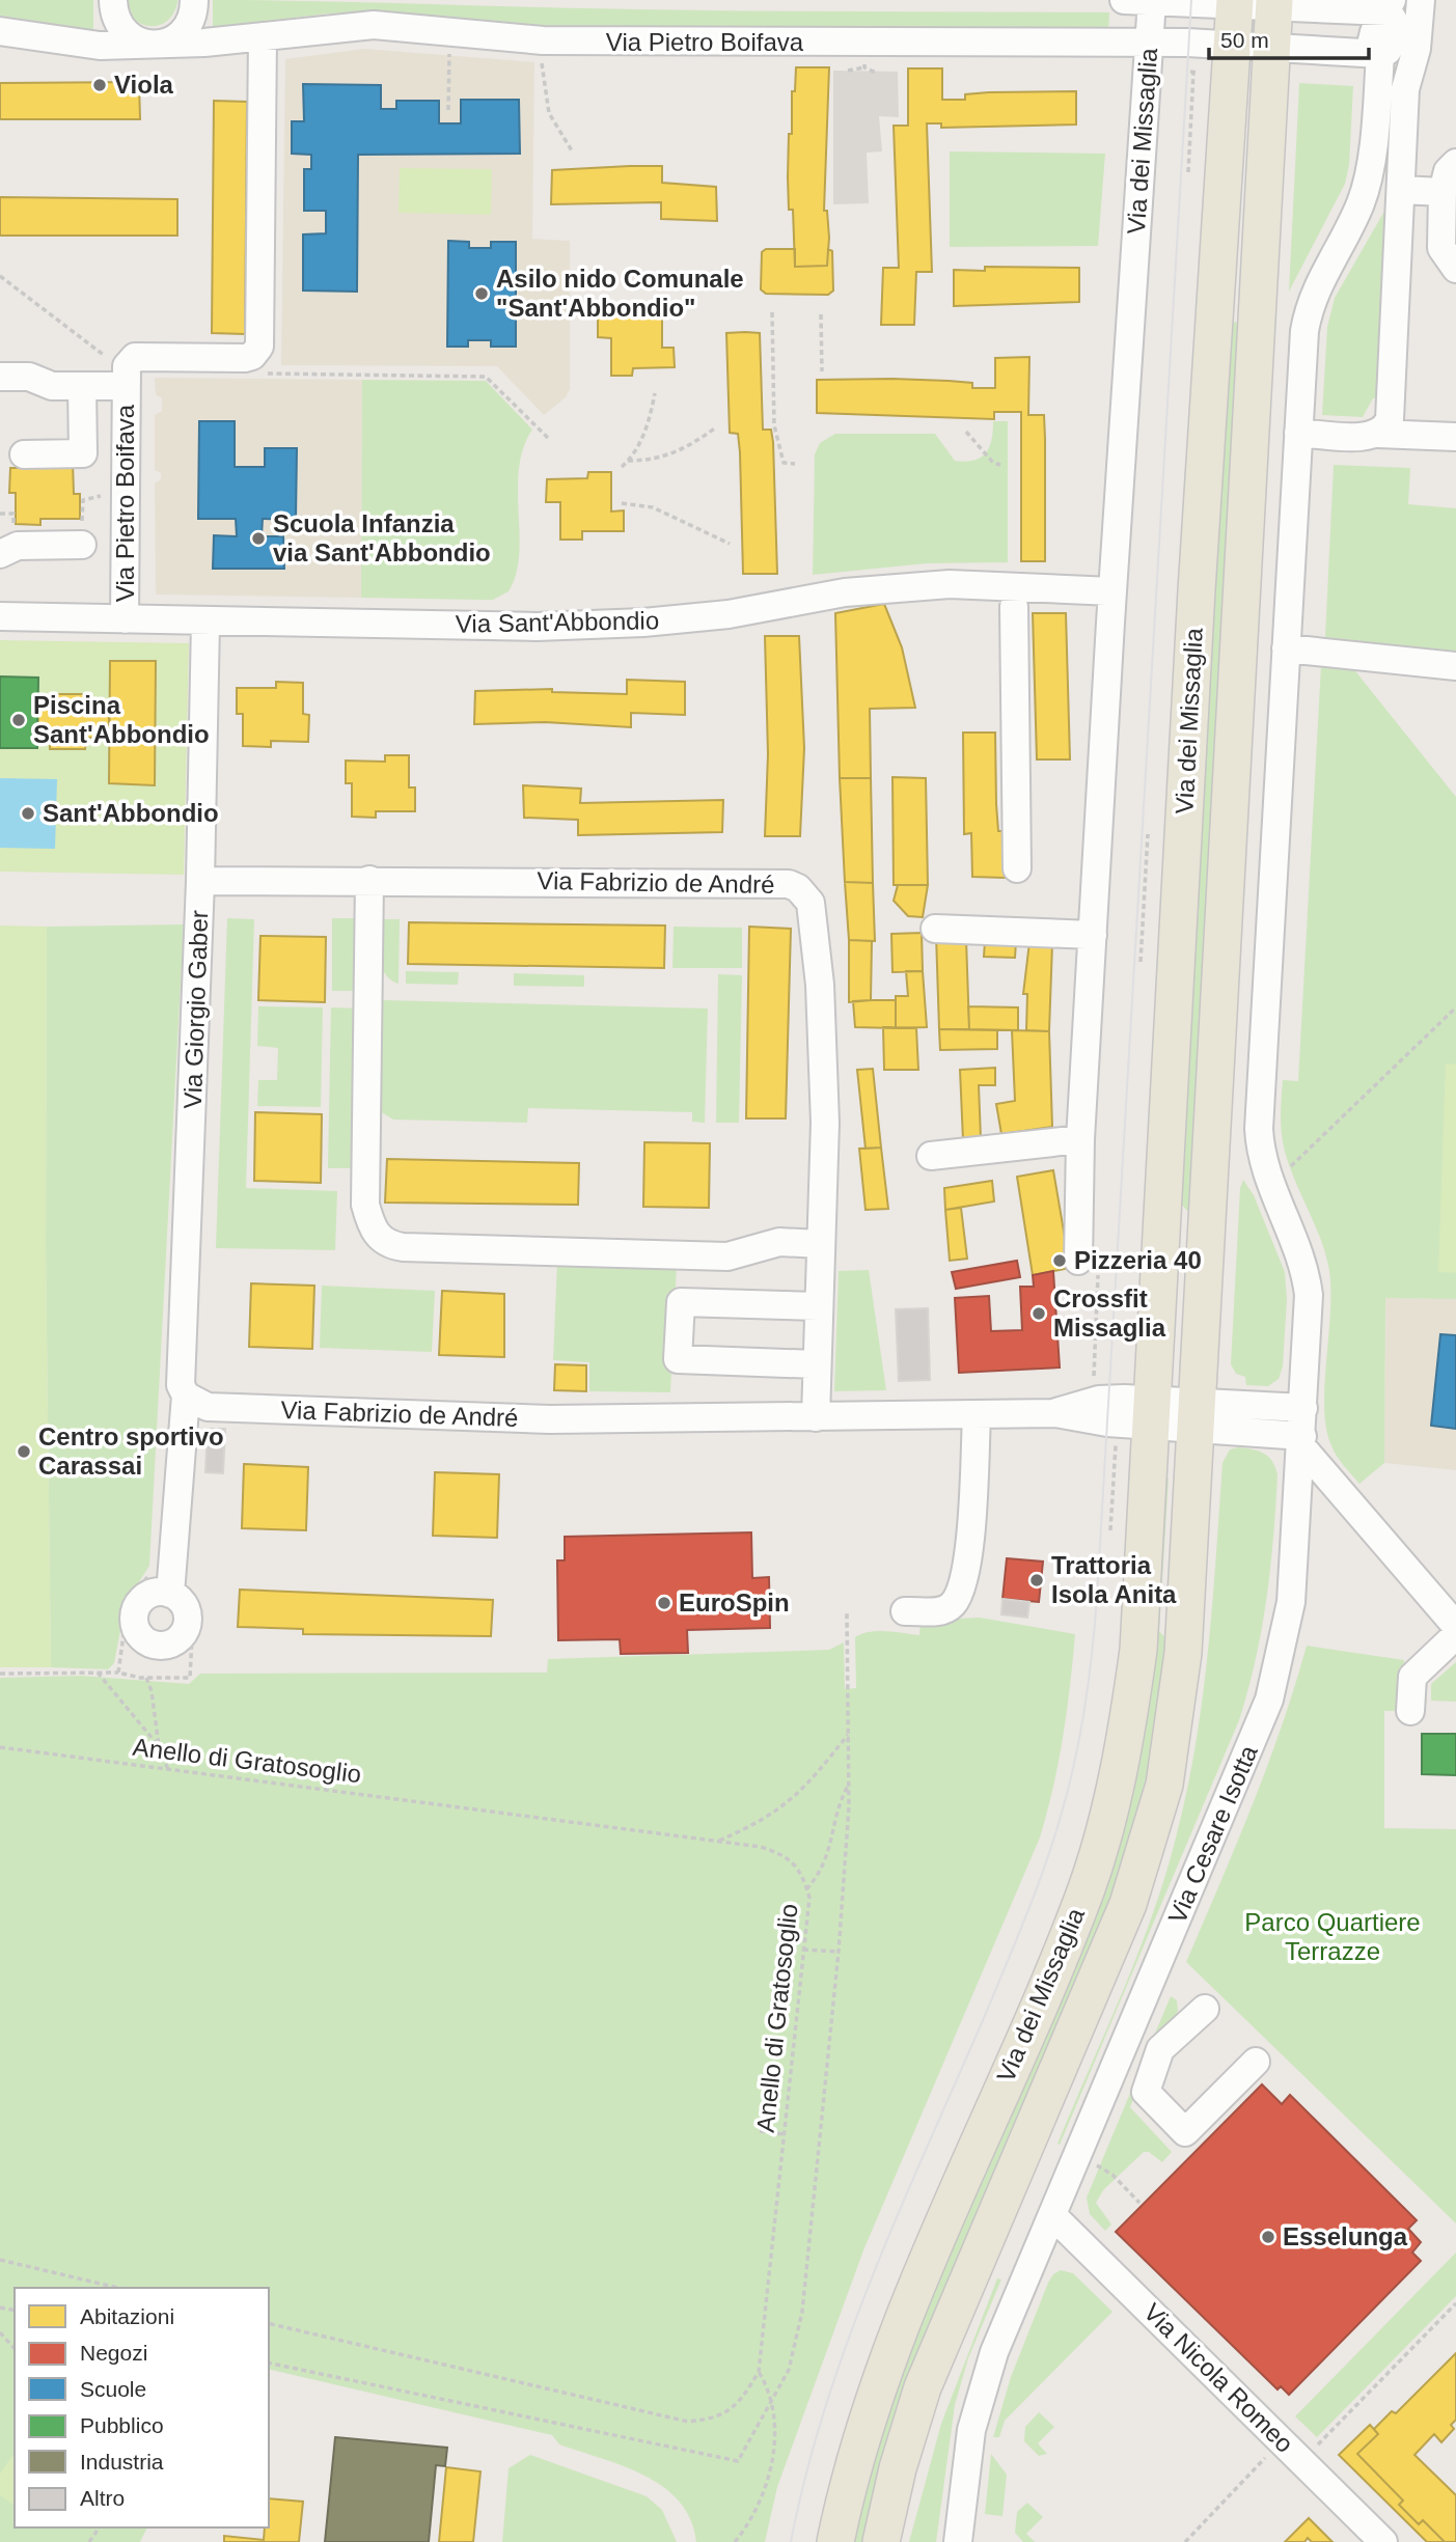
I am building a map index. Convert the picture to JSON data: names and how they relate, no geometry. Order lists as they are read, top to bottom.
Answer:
{
  "streets": {
    "main road": ["Via dei Missaglia"],
    "street": [
      "Via Pietro Boifava",
      "Via Sant'Abbondio",
      "Via Fabrizio de André",
      "Via Giorgio Gaber",
      "Via Cesare Isotta",
      "Via Nicola Romeo"
    ],
    "path": ["Anello di Gratosoglio"]
  },
  "crossings": [
    ["Via Pietro Boifava", "Via dei Missaglia"],
    ["Via Pietro Boifava", "Via Sant'Abbondio"],
    ["Via dei Missaglia", "Via Sant'Abbondio"],
    ["Via dei Missaglia", "Via Fabrizio de André"],
    ["Via Sant'Abbondio", "Via Giorgio Gaber"],
    ["Via Fabrizio de André", "Via Giorgio Gaber"],
    ["Via Cesare Isotta", "Via Nicola Romeo"]
  ],
  "parks": ["Parco Quartiere Terrazze"],
  "places": [
    "Viola",
    "Asilo nido Comunale \"Sant'Abbondio\"",
    "Scuola Infanzia via Sant'Abbondio",
    "Piscina Sant'Abbondio",
    "Sant'Abbondio",
    "Pizzeria 40",
    "Crossfit Missaglia",
    "Centro sportivo Carassai",
    "Trattoria Isola Anita",
    "EuroSpin",
    "Esselunga"
  ],
  "legend": [
    "Abitazioni",
    "Negozi",
    "Scuole",
    "Pubblico",
    "Industria",
    "Altro"
  ],
  "scale_bar": "50 m"
}
